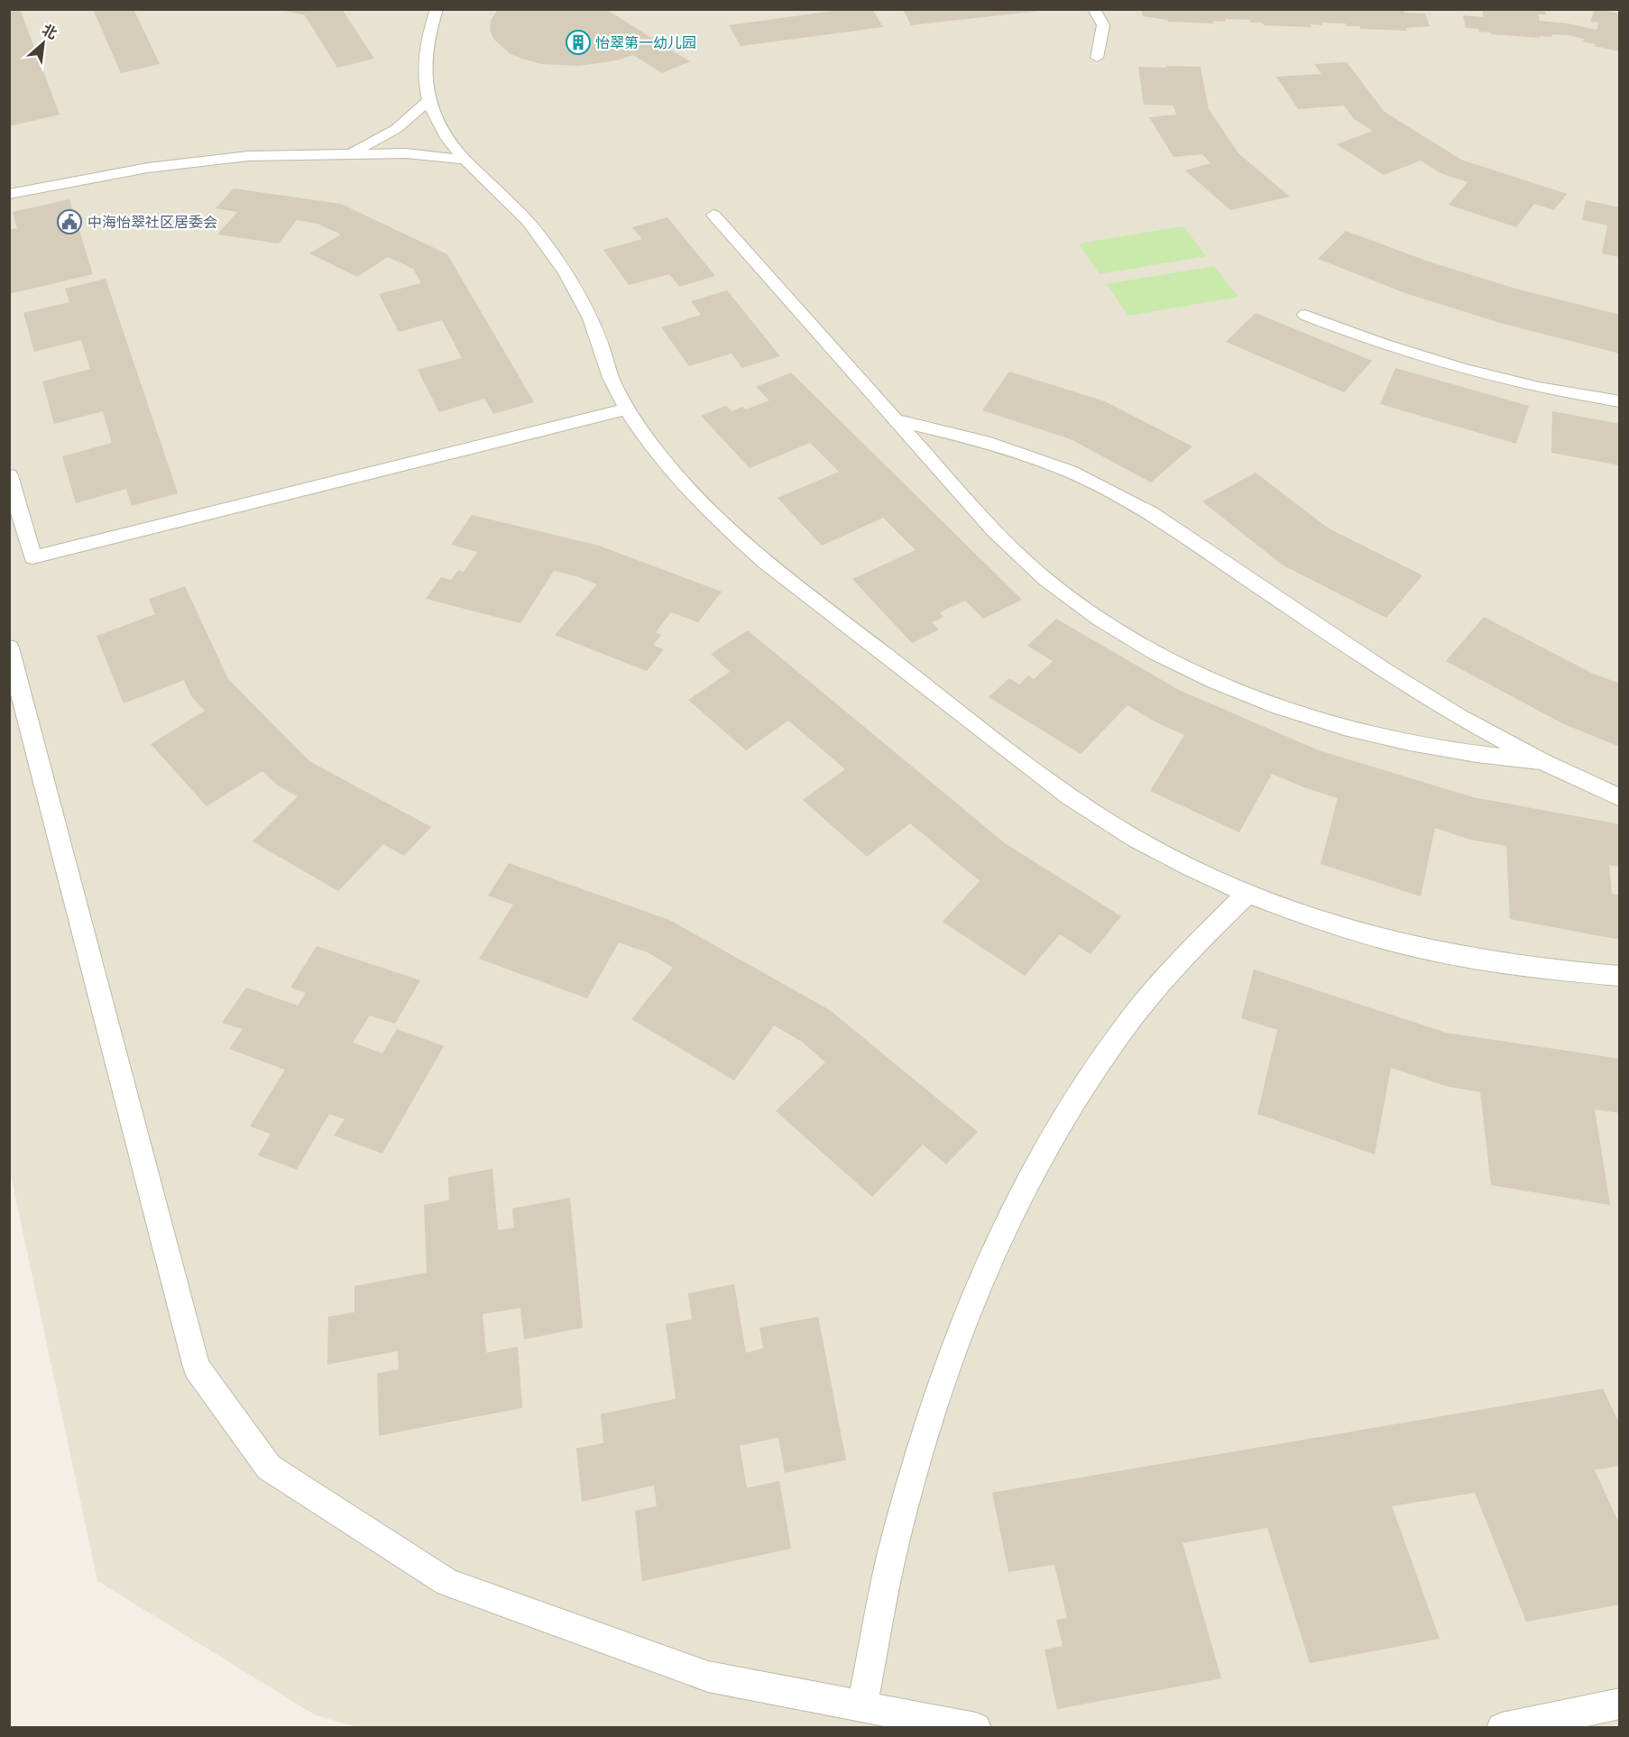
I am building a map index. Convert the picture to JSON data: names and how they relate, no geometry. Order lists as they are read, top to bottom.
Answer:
{
  "places": {
    "building": ["怡翠第一幼儿园"],
    "public building": ["中海怡翠社区居委会"]
  },
  "north": "top right"
}
